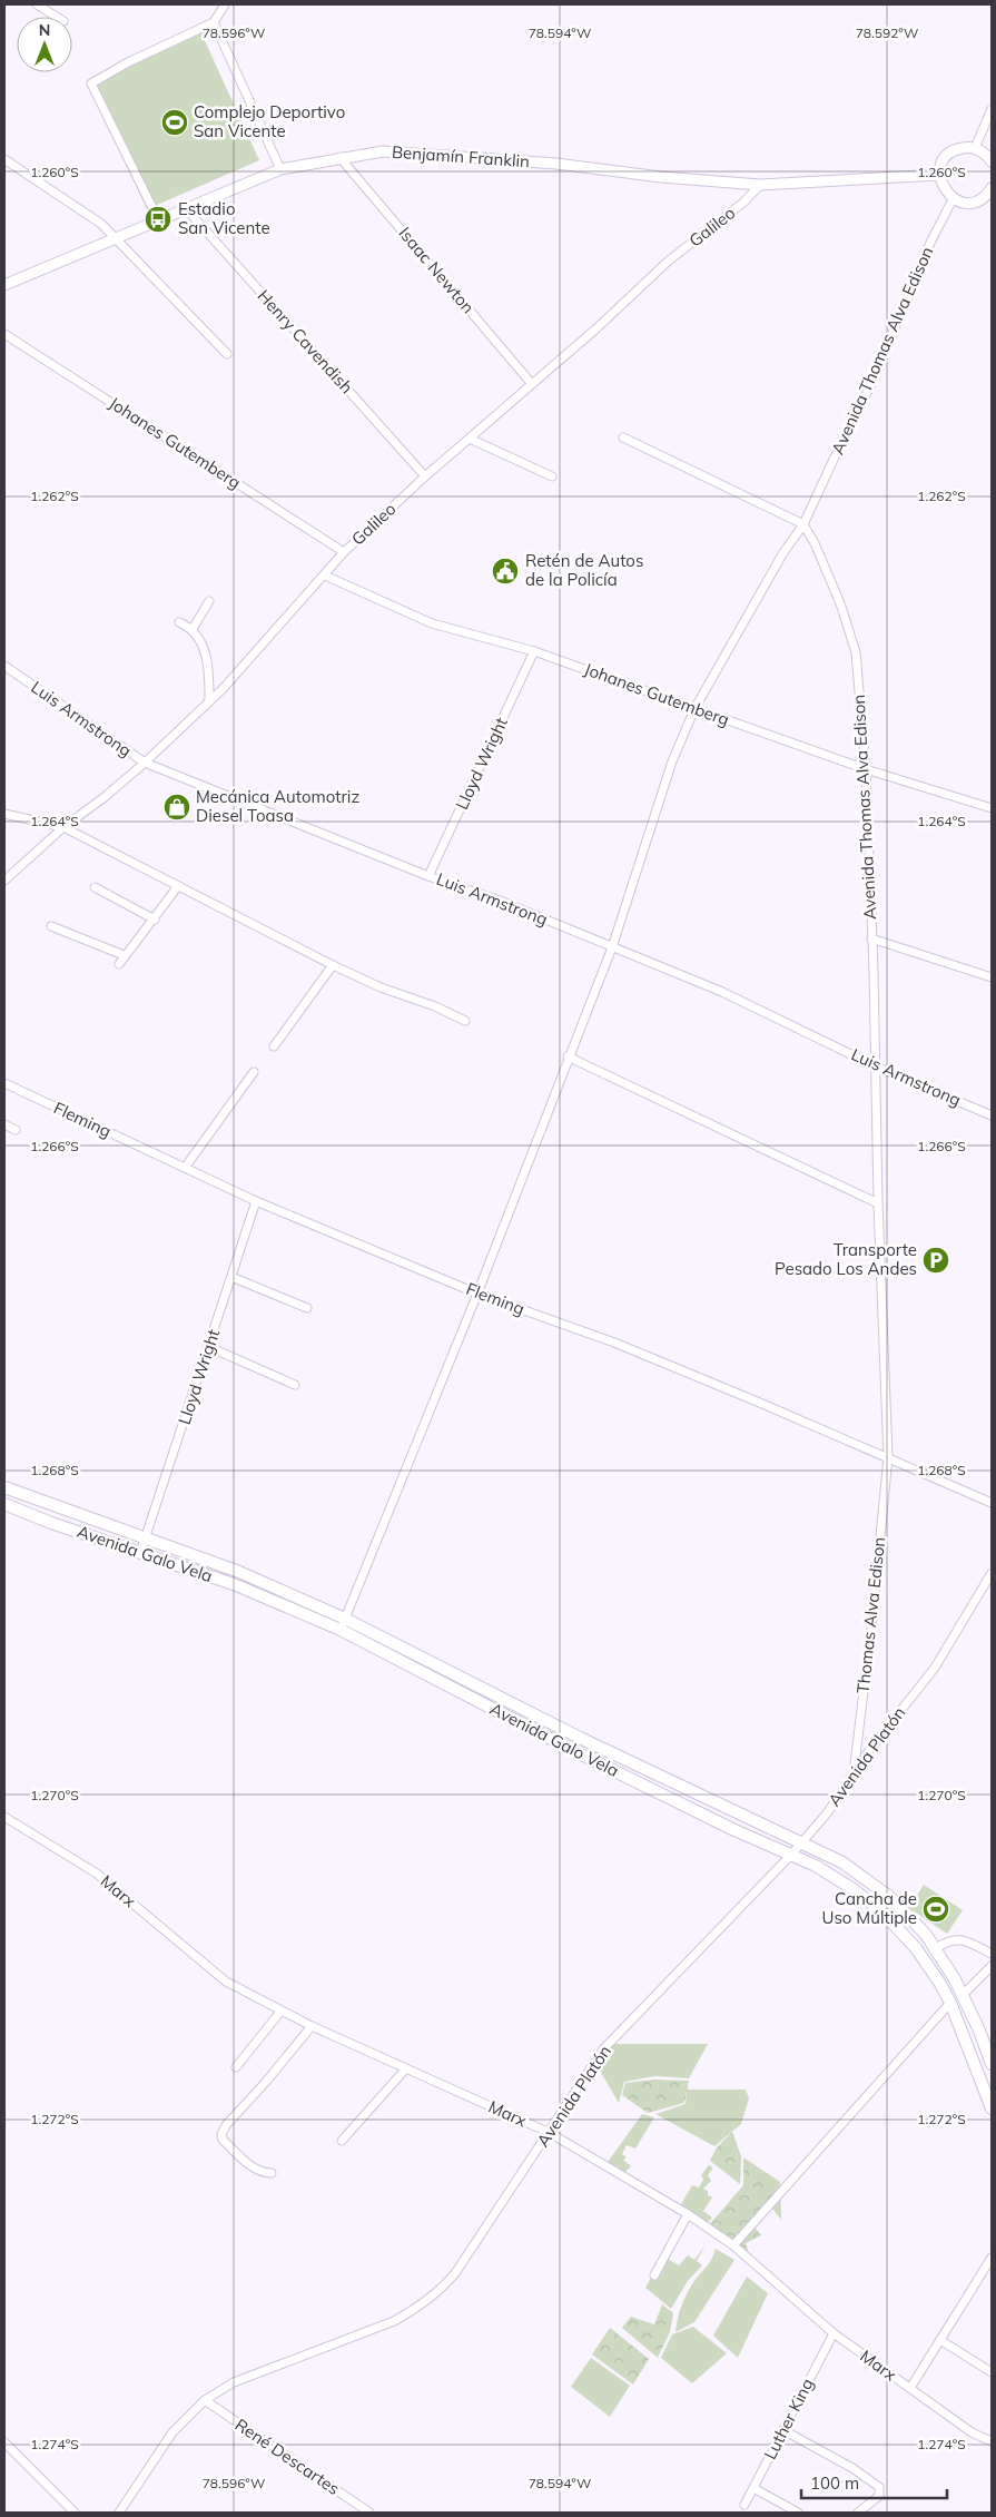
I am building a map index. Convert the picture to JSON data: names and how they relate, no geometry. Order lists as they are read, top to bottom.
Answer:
{
  "streets": {
    "main road": ["Avenida Galo Vela"],
    "street": [
      "Benjamín Franklin",
      "Galileo",
      "Isaac Newton",
      "Henry Cavendish",
      "Avenida Thomas Alva Edison",
      "Johanes Gutemberg",
      "Luis Armstrong",
      "Lloyd Wright",
      "Fleming",
      "Thomas Alva Edison",
      "Avenida Platón",
      "Marx",
      "Luther King",
      "René Descartes"
    ]
  },
  "crossings": [
    ["Benjamín Franklin", "Galileo"],
    ["Benjamín Franklin", "Isaac Newton"],
    ["Benjamín Franklin", "Henry Cavendish"],
    ["Galileo", "Isaac Newton"],
    ["Galileo", "Henry Cavendish"],
    ["Galileo", "Johanes Gutemberg"],
    ["Galileo", "Luis Armstrong"],
    ["Avenida Thomas Alva Edison", "Johanes Gutemberg"],
    ["Avenida Thomas Alva Edison", "Luis Armstrong"],
    ["Avenida Thomas Alva Edison", "Fleming"],
    ["Avenida Thomas Alva Edison", "Thomas Alva Edison"],
    ["Johanes Gutemberg", "Lloyd Wright"],
    ["Luis Armstrong", "Lloyd Wright"],
    ["Lloyd Wright", "Fleming"],
    ["Lloyd Wright", "Avenida Galo Vela"],
    ["Fleming", "Thomas Alva Edison"],
    ["Avenida Galo Vela", "Avenida Platón"],
    ["Thomas Alva Edison", "Avenida Platón"],
    ["Avenida Platón", "Marx"],
    ["Avenida Platón", "René Descartes"],
    ["Marx", "Luther King"]
  ],
  "places": {
    "sports": ["Complejo Deportivo San Vicente", "Cancha de Uso Múltiple"],
    "bus stop": ["Estadio San Vicente"],
    "public building": ["Retén de Autos de la Policía"],
    "shop": ["Mecánica Automotriz Diesel Toasa"],
    "parking": ["Transporte Pesado Los Andes"]
  },
  "scale_bar": "100 m",
  "north": "top",
  "coordinates": [
    "78.596°W",
    "78.594°W",
    "78.592°W",
    "1.260°S",
    "1.262°S",
    "1.264°S",
    "1.266°S",
    "1.268°S",
    "1.270°S",
    "1.272°S",
    "1.274°S"
  ]
}
